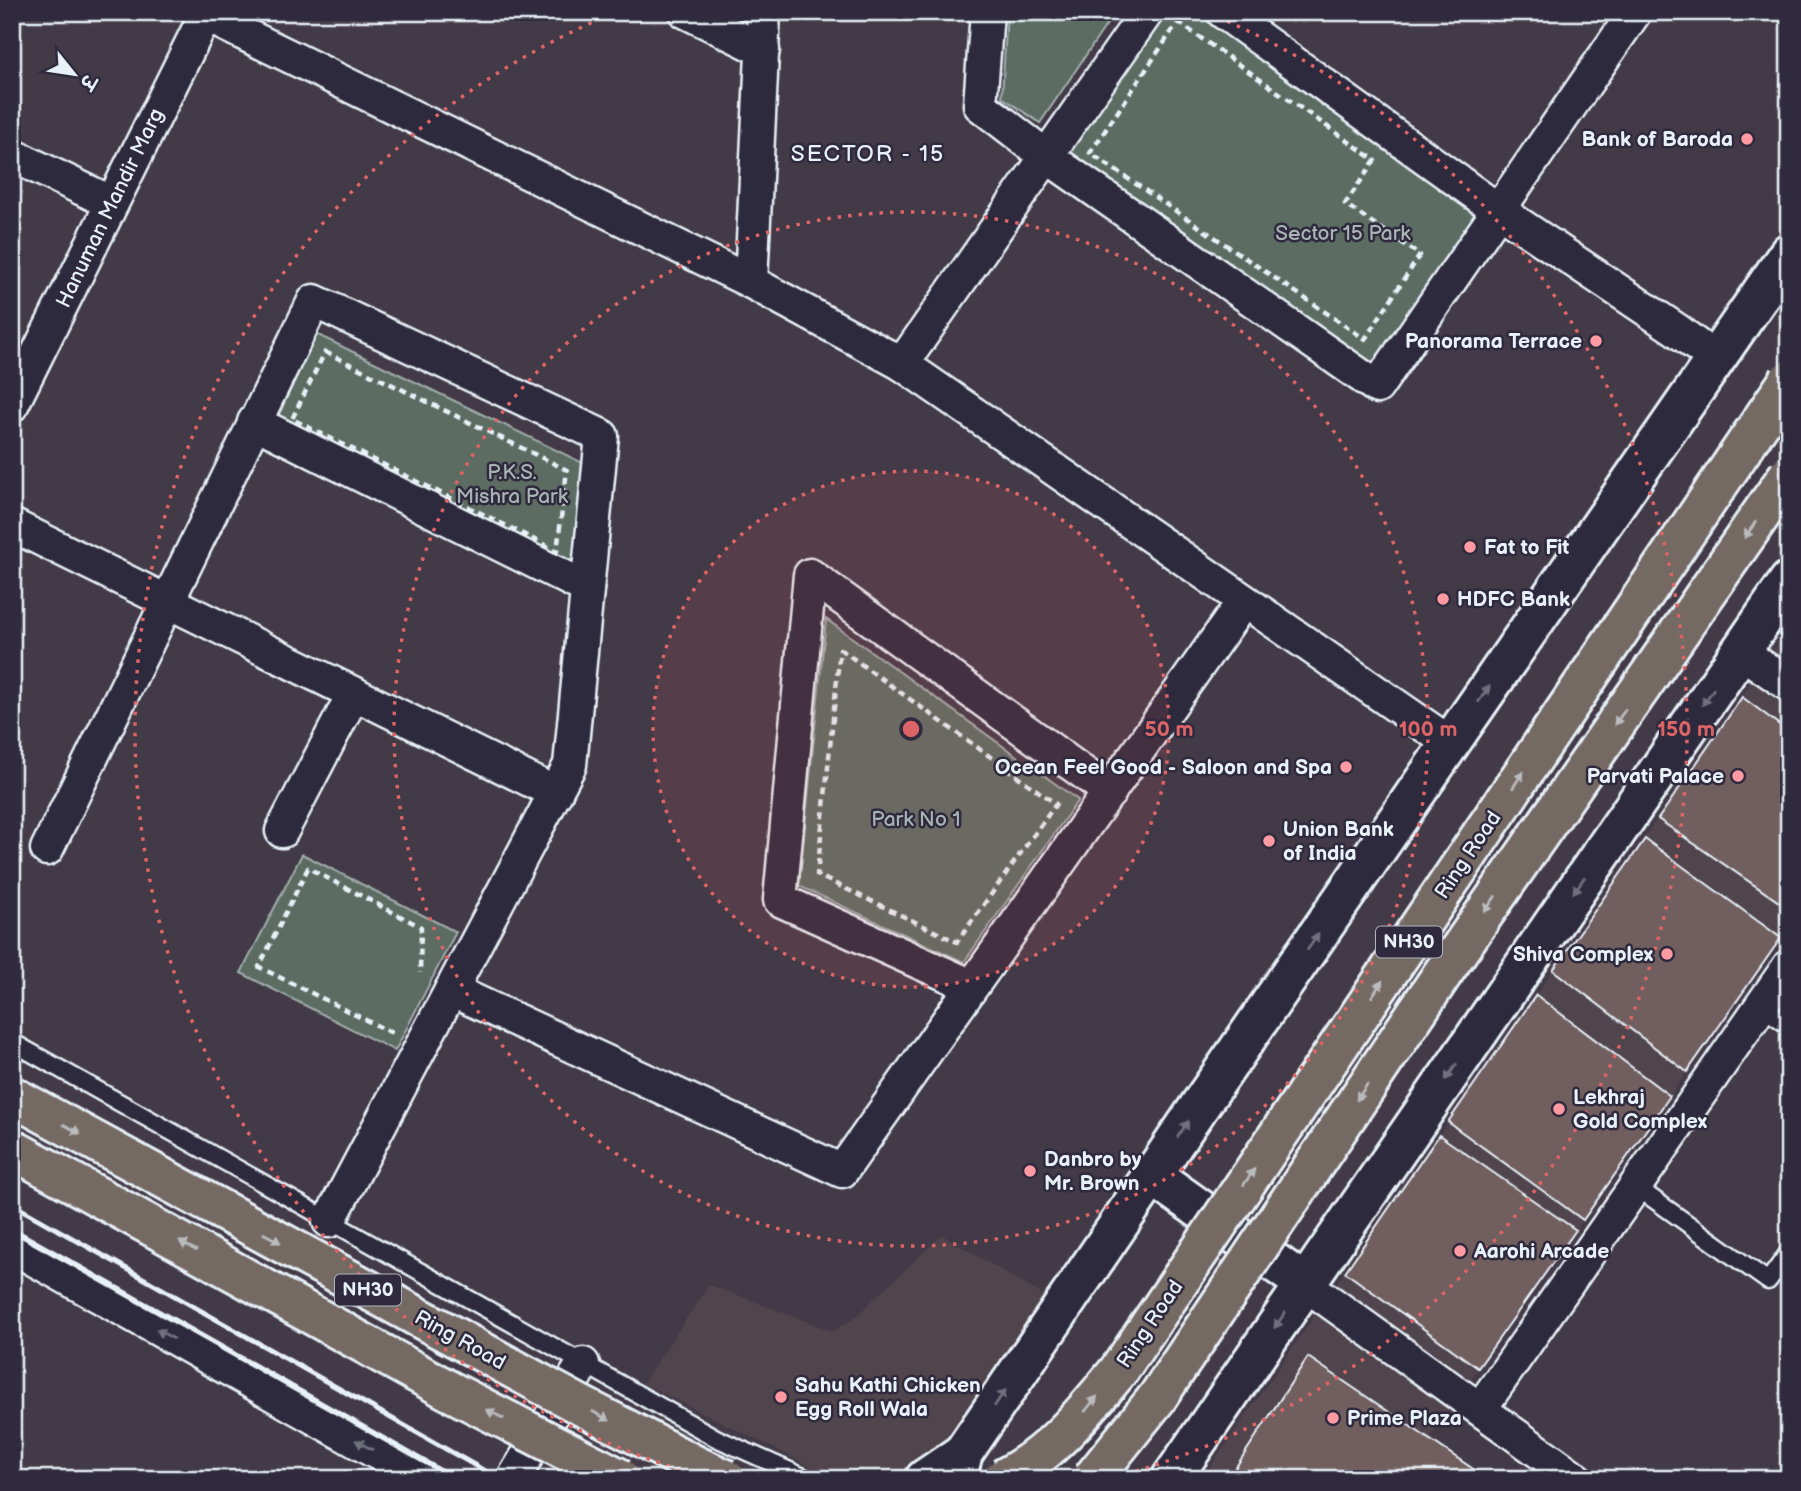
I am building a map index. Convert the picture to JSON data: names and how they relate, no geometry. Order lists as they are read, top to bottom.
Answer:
{
  "streets": {
    "highway": ["Ring Road", "NH30"],
    "street": ["Hanuman Mandir Marg"]
  },
  "districts": ["SECTOR - 15"],
  "parks": ["Sector 15 Park", "P.K.S. Mishra Park", "Park No 1"],
  "places": [
    "Bank of Baroda",
    "Panorama Terrace",
    "Fat to Fit",
    "HDFC Bank",
    "Ocean Feel Good - Saloon and Spa",
    "Parvati Palace",
    "Union Bank of India",
    "Shiva Complex",
    "Lekhraj Gold Complex",
    "Danbro by Mr. Brown",
    "Aarohi Arcade",
    "Sahu Kathi Chicken Egg Roll Wala",
    "Prime Plaza"
  ],
  "north": "bottom right",
  "rings": ["50 m", "100 m", "150 m"]
}
